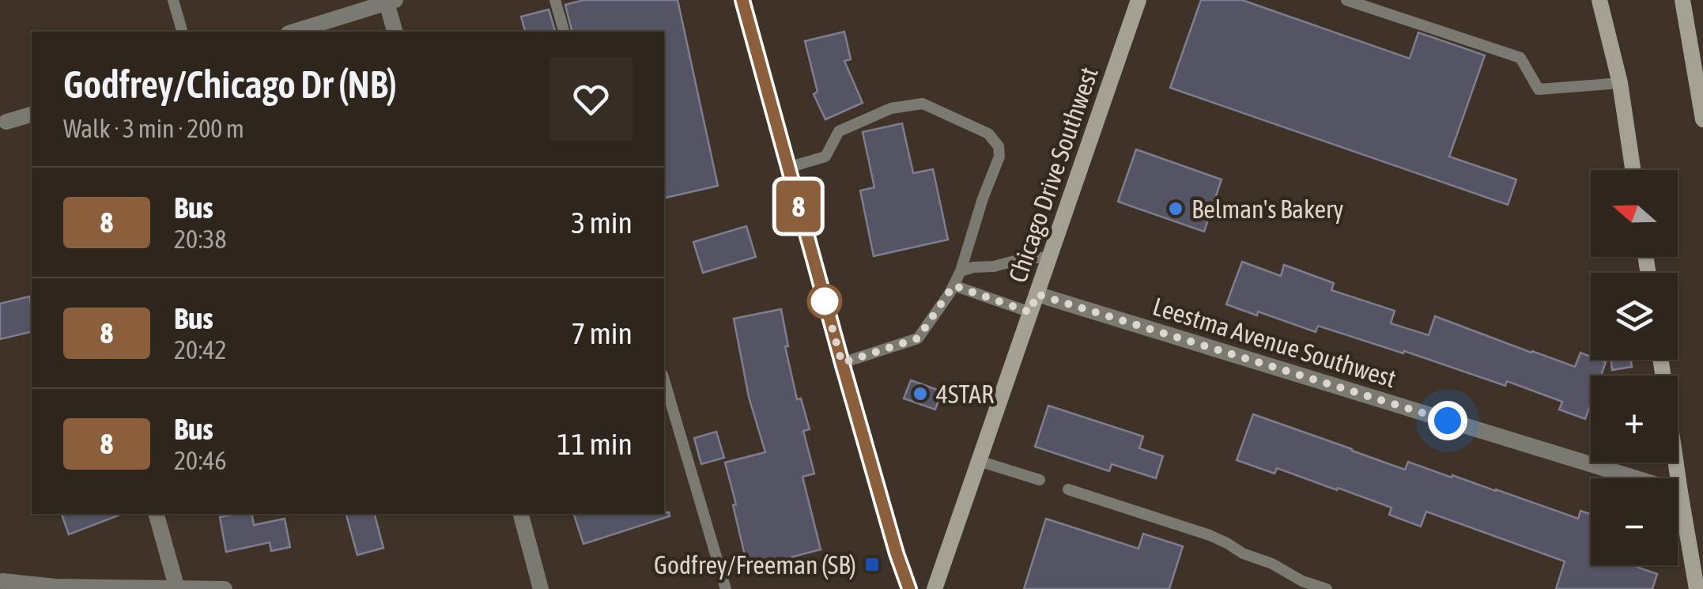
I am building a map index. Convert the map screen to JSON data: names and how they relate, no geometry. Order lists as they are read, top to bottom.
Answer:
{
  "streets": {
    "main road": ["Chicago Drive Southwest"],
    "street": ["Leestma Avenue Southwest"]
  },
  "crossings": [
    ["Chicago Drive Southwest", "Leestma Avenue Southwest"]
  ],
  "places": {
    "other": ["Belman's Bakery", "4STAR"],
    "transit": ["Godfrey/Freeman (SB)"]
  },
  "lines": ["bus line 8"],
  "north": "left",
  "page": {
    "on_map": "8",
    "heading": ["Godfrey/Chicago Dr (NB)", "Walk · 3 min · 200 m"],
    "list": [
      {
        "mark": "8",
        "name": "Bus",
        "note": "20:38",
        "value": "3 min"
      },
      {
        "mark": "8",
        "name": "Bus",
        "note": "20:42",
        "value": "7 min"
      },
      {
        "mark": "8",
        "name": "Bus",
        "note": "20:46",
        "value": "11 min"
      }
    ],
    "map_buttons": ["+", "−"]
  }
}
